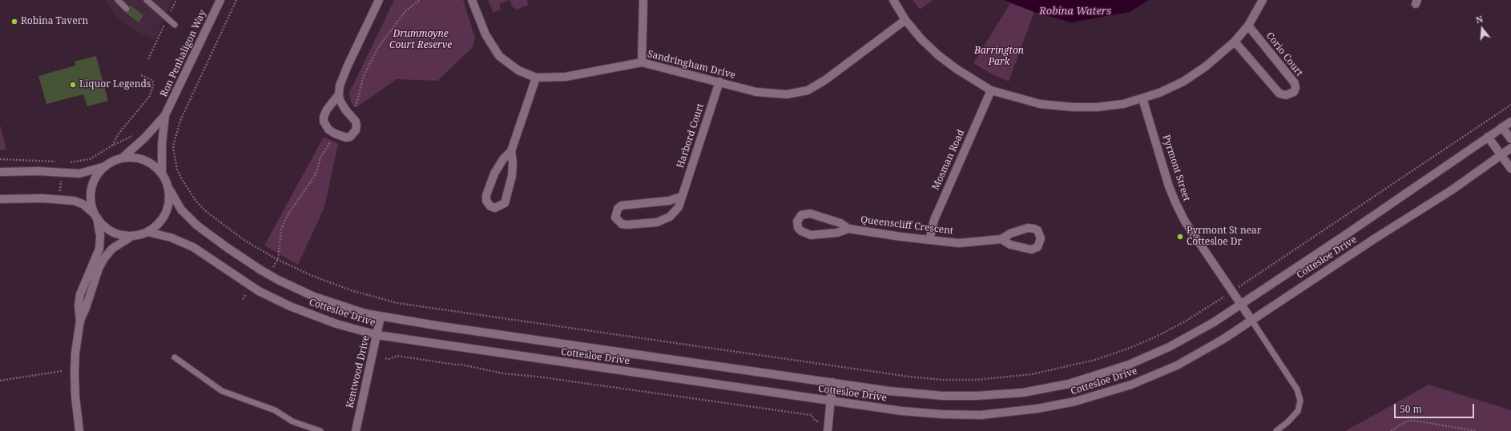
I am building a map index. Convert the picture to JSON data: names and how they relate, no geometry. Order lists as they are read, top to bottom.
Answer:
{
  "streets": {
    "street": [
      "Ron Penhaligon Way",
      "Corio Court",
      "Sandringham Drive",
      "Harbord Court",
      "Mosman Road",
      "Pyrmont Street",
      "Queenscliff Crescent",
      "Cottesloe Drive",
      "Kentwood Drive"
    ]
  },
  "crossings": [
    ["Ron Penhaligon Way", "Cottesloe Drive"],
    ["Sandringham Drive", "Harbord Court"],
    ["Mosman Road", "Queenscliff Crescent"],
    ["Pyrmont Street", "Cottesloe Drive"],
    ["Cottesloe Drive", "Kentwood Drive"]
  ],
  "water": ["Robina Waters"],
  "parks": ["Drummoyne Court Reserve", "Barrington Park"],
  "places": ["Robina Tavern", "Liquor Legends", "Pyrmont St near Cottesloe Dr"],
  "scale_bar": "50 m",
  "north": "top"
}
